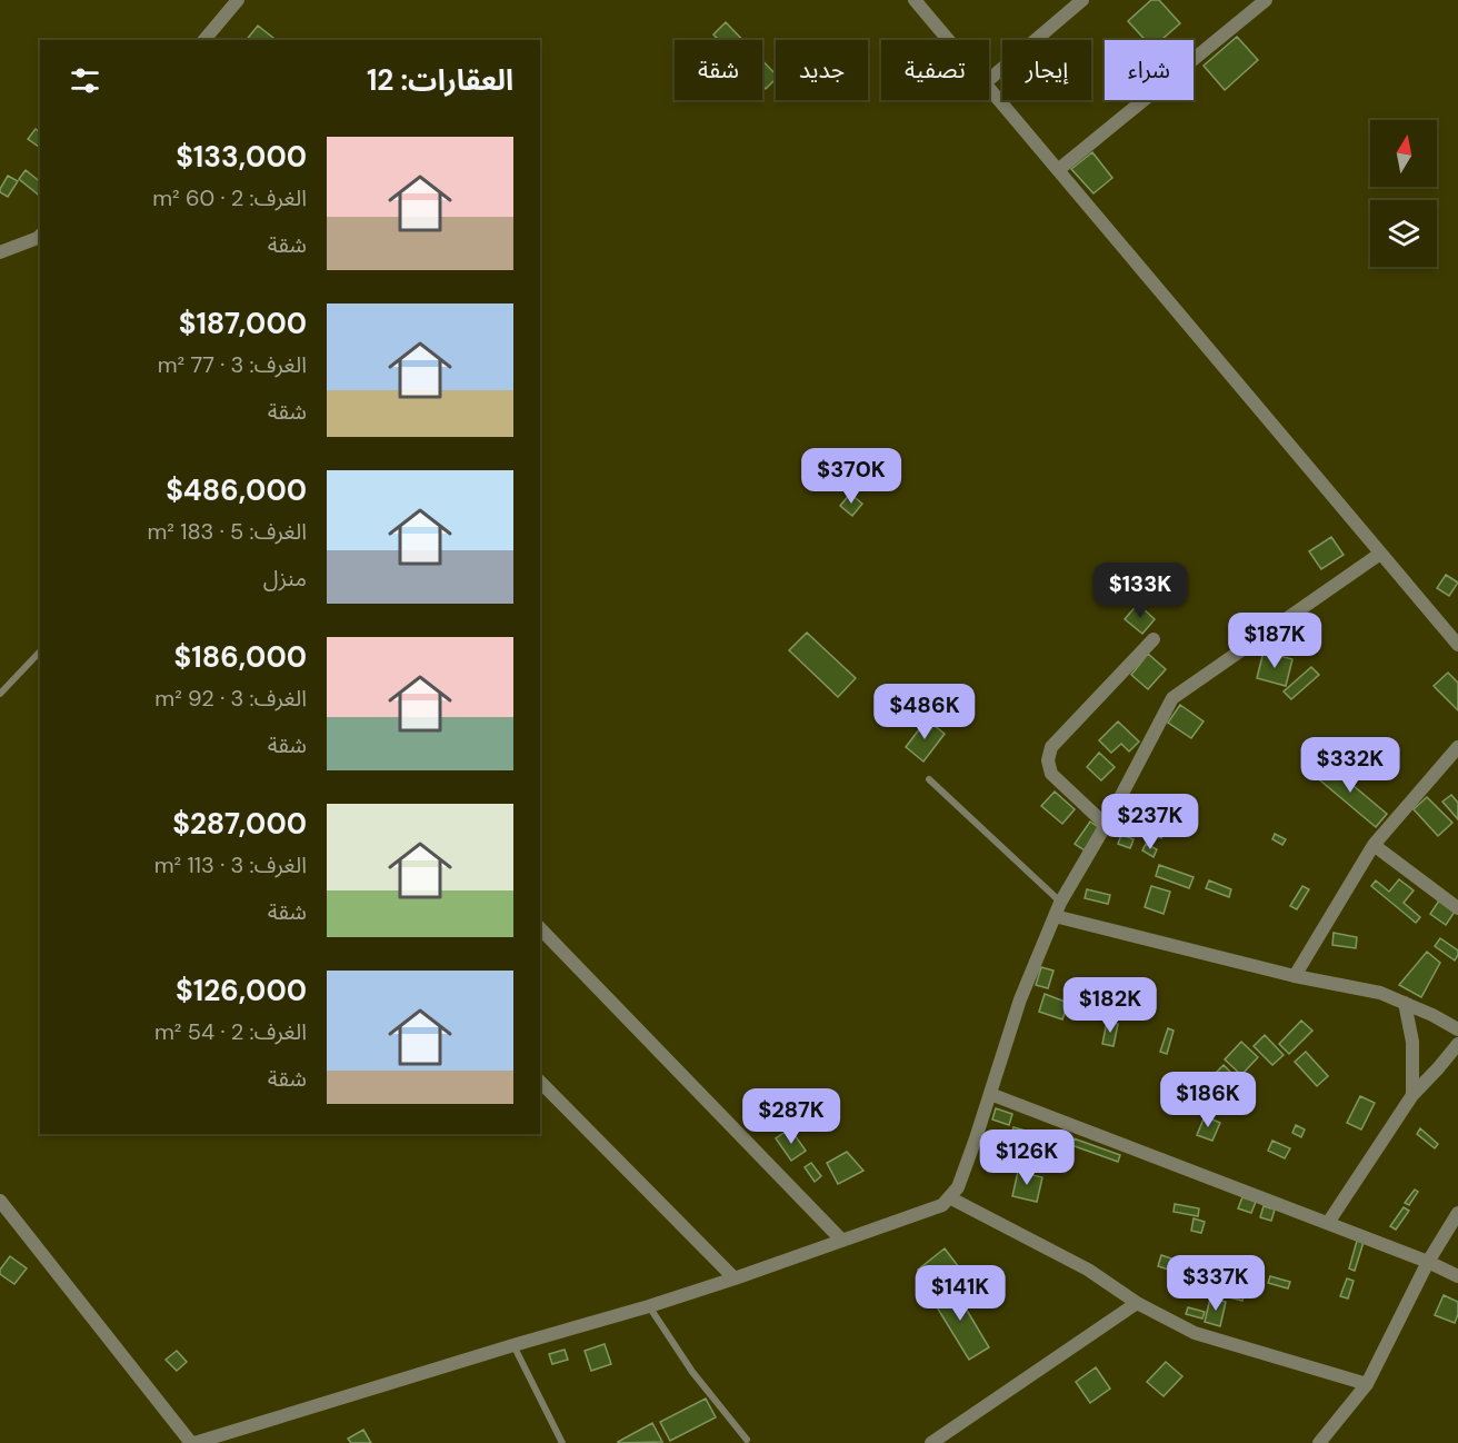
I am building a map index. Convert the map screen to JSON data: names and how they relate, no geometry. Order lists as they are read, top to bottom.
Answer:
{
  "north": "top",
  "page": {
    "chip": [
      "شراء",
      "إيجار",
      "تصفية",
      "جديد",
      "شقة"
    ],
    "heading": "العقارات: 12",
    "list": [
      {
        "name": "$133,000",
        "note": "الغرف: 2 · 60 m² · شقة"
      },
      {
        "name": "$187,000",
        "note": "الغرف: 3 · 77 m² · شقة"
      },
      {
        "name": "$486,000",
        "note": "الغرف: 5 · 183 m² · منزل"
      },
      {
        "name": "$186,000",
        "note": "الغرف: 3 · 92 m² · شقة"
      },
      {
        "name": "$287,000",
        "note": "الغرف: 3 · 113 m² · شقة"
      },
      {
        "name": "$126,000",
        "note": "الغرف: 2 · 54 m² · شقة"
      }
    ],
    "price": [
      "$370K",
      "$133K",
      "$187K",
      "$486K",
      "$332K",
      "$237K",
      "$182K",
      "$186K",
      "$287K",
      "$126K",
      "$337K",
      "$141K"
    ]
  }
}
